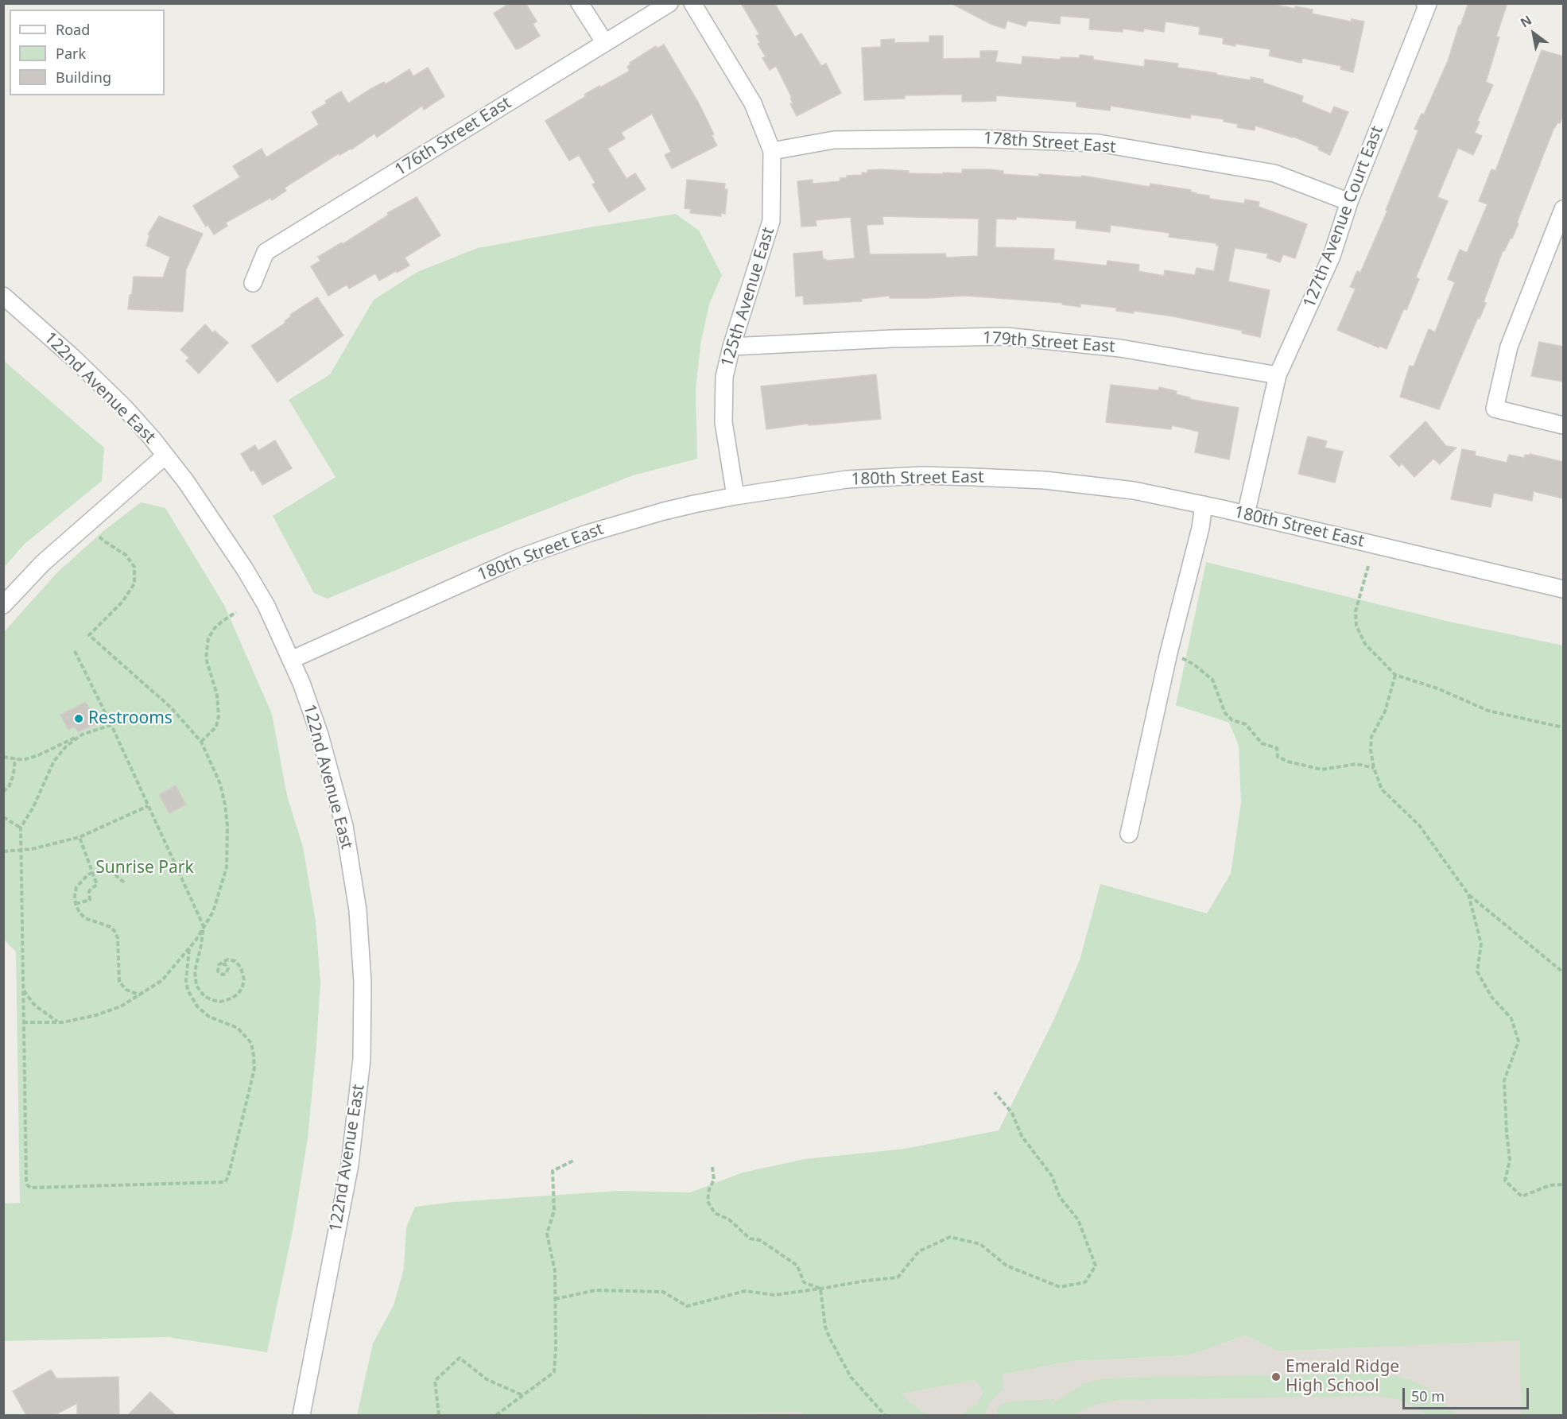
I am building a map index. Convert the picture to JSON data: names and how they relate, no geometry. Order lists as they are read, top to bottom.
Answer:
{
  "streets": {
    "street": [
      "176th Street East",
      "178th Street East",
      "127th Avenue Court East",
      "125th Avenue East",
      "179th Street East",
      "122nd Avenue East",
      "180th Street East"
    ]
  },
  "crossings": [
    ["178th Street East", "127th Avenue Court East"],
    ["178th Street East", "125th Avenue East"],
    ["127th Avenue Court East", "179th Street East"],
    ["127th Avenue Court East", "180th Street East"],
    ["125th Avenue East", "179th Street East"],
    ["125th Avenue East", "180th Street East"],
    ["122nd Avenue East", "180th Street East"]
  ],
  "parks": ["Sunrise Park"],
  "places": ["Restrooms", "Emerald Ridge High School"],
  "legend": ["Road", "Park", "Building"],
  "scale_bar": "50 m",
  "north": "top left"
}
